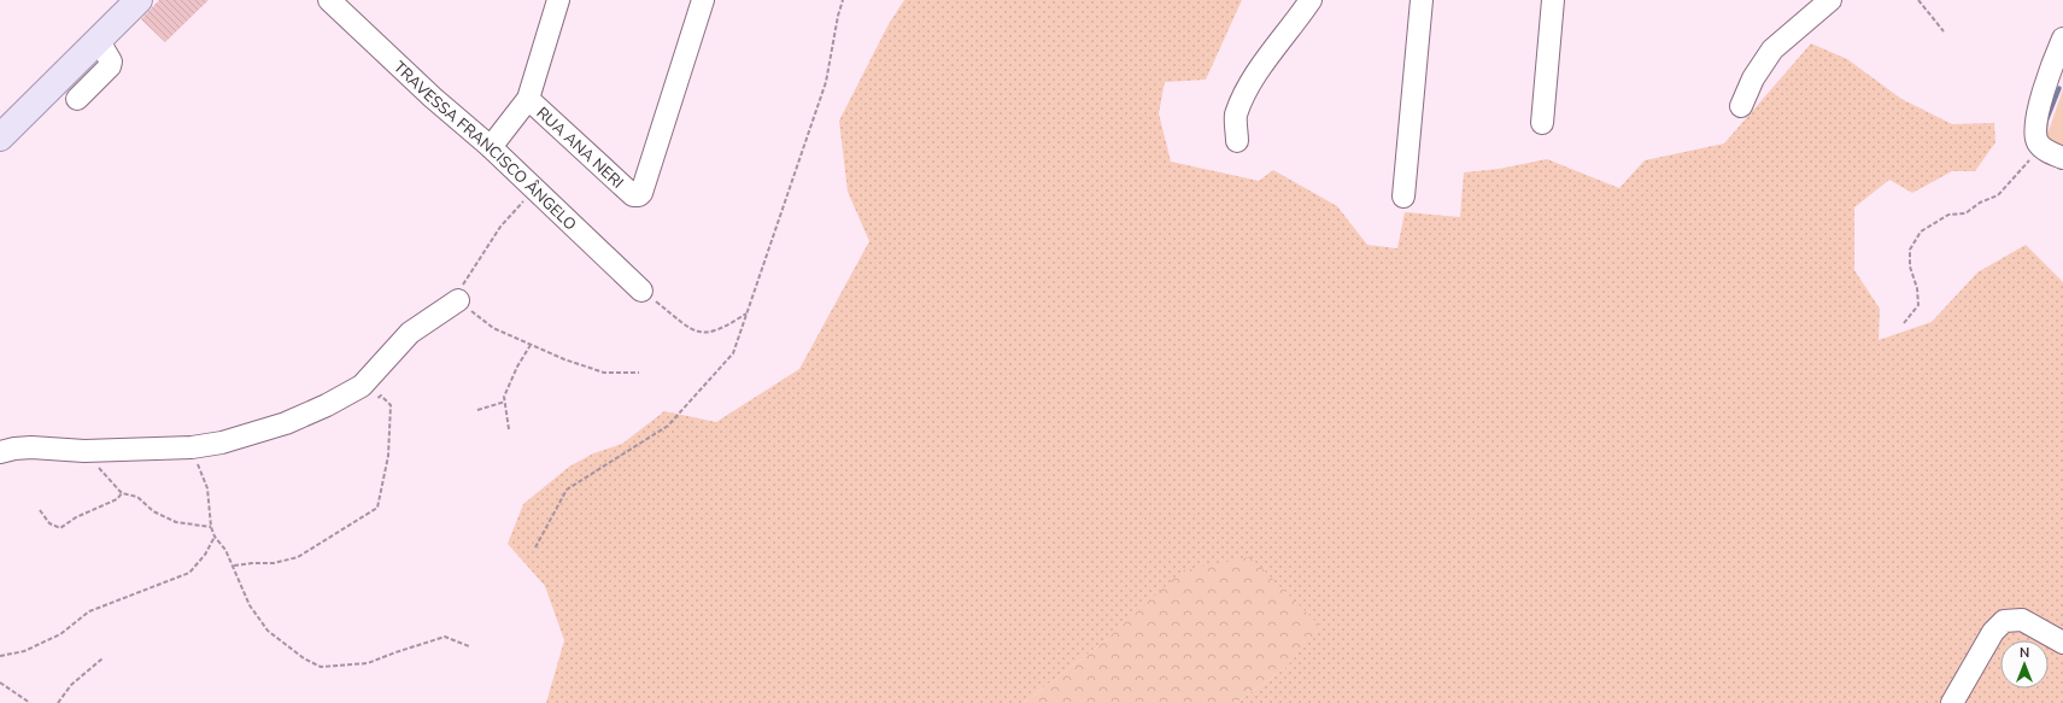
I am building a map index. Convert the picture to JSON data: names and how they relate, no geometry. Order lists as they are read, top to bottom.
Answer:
{
  "streets": {
    "street": ["TRAVESSA FRANCISCO ÂNGELO", "RUA ANA NERI"]
  },
  "crossings": [
    ["TRAVESSA FRANCISCO ÂNGELO", "RUA ANA NERI"]
  ],
  "north": "top"
}
